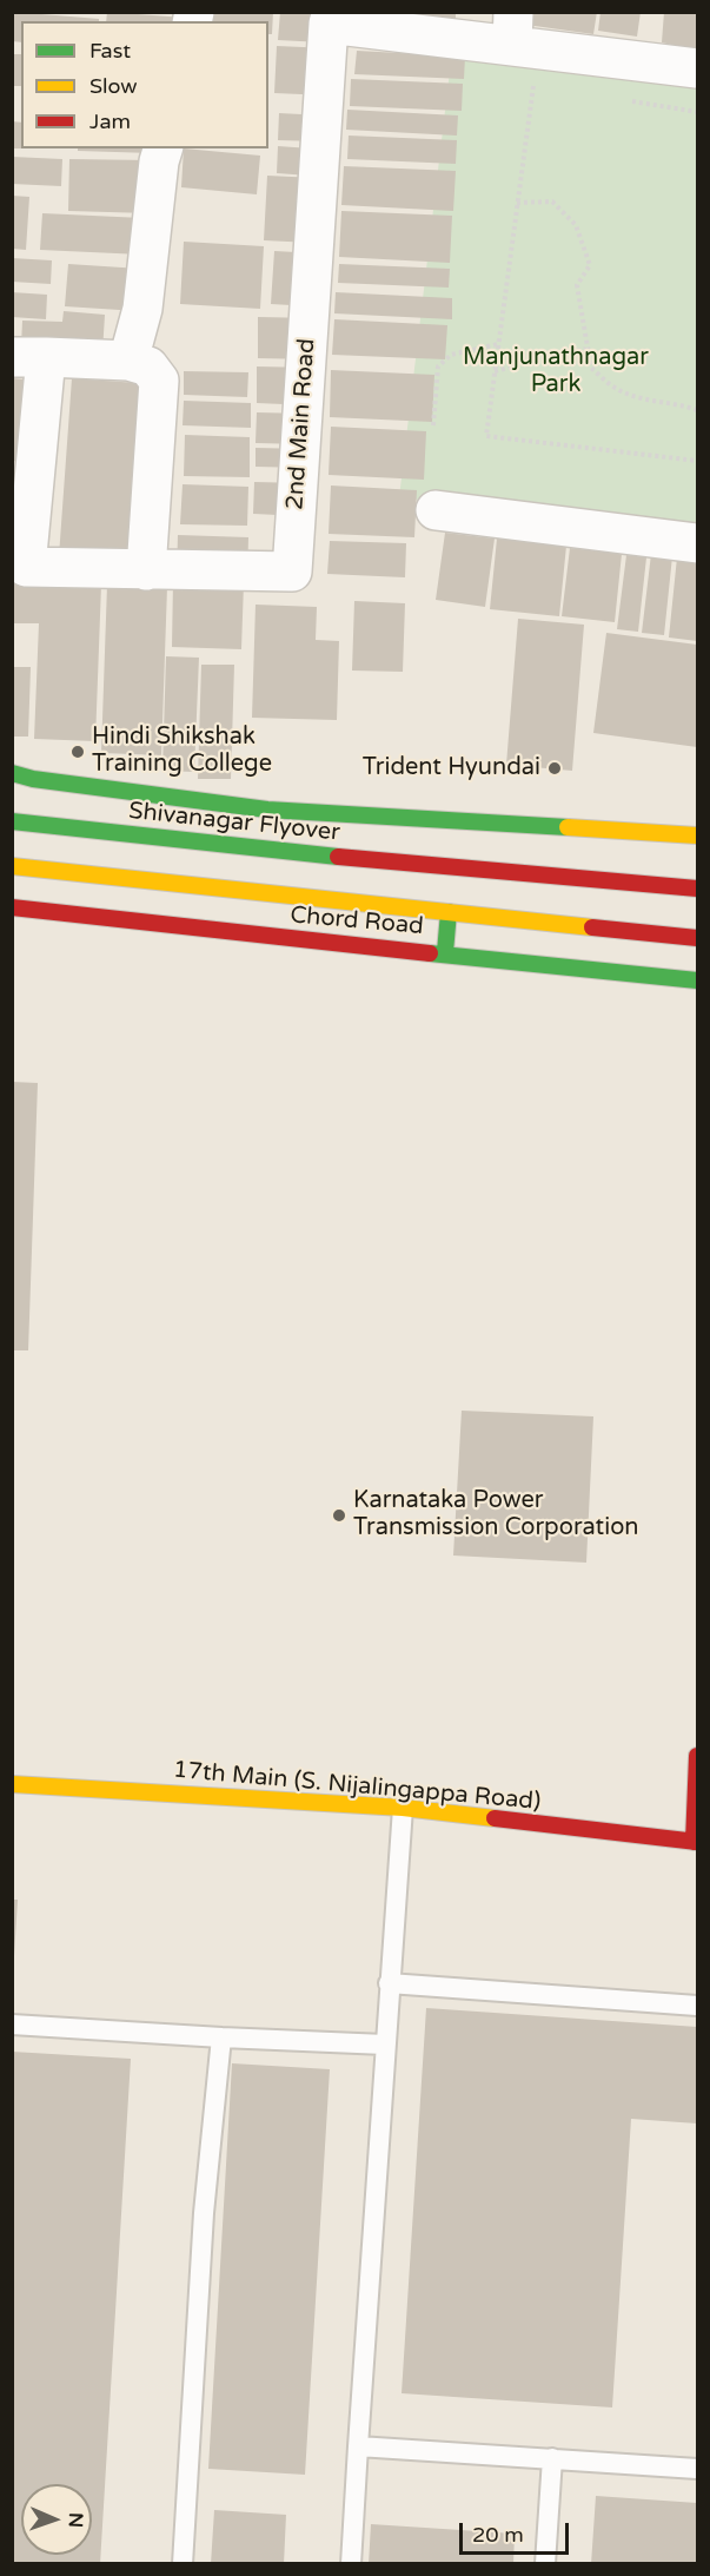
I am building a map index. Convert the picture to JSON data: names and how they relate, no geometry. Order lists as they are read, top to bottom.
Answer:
{
  "streets": {
    "street": [
      "2nd Main Road",
      "Shivanagar Flyover",
      "Chord Road",
      "17th Main (S. Nijalingappa Road)"
    ]
  },
  "parks": ["Manjunathnagar Park"],
  "places": ["Hindi Shikshak Training College", "Trident Hyundai", "Karnataka Power Transmission Corporation"],
  "legend": ["Fast", "Slow", "Jam"],
  "scale_bar": "20 m",
  "north": "right"
}
